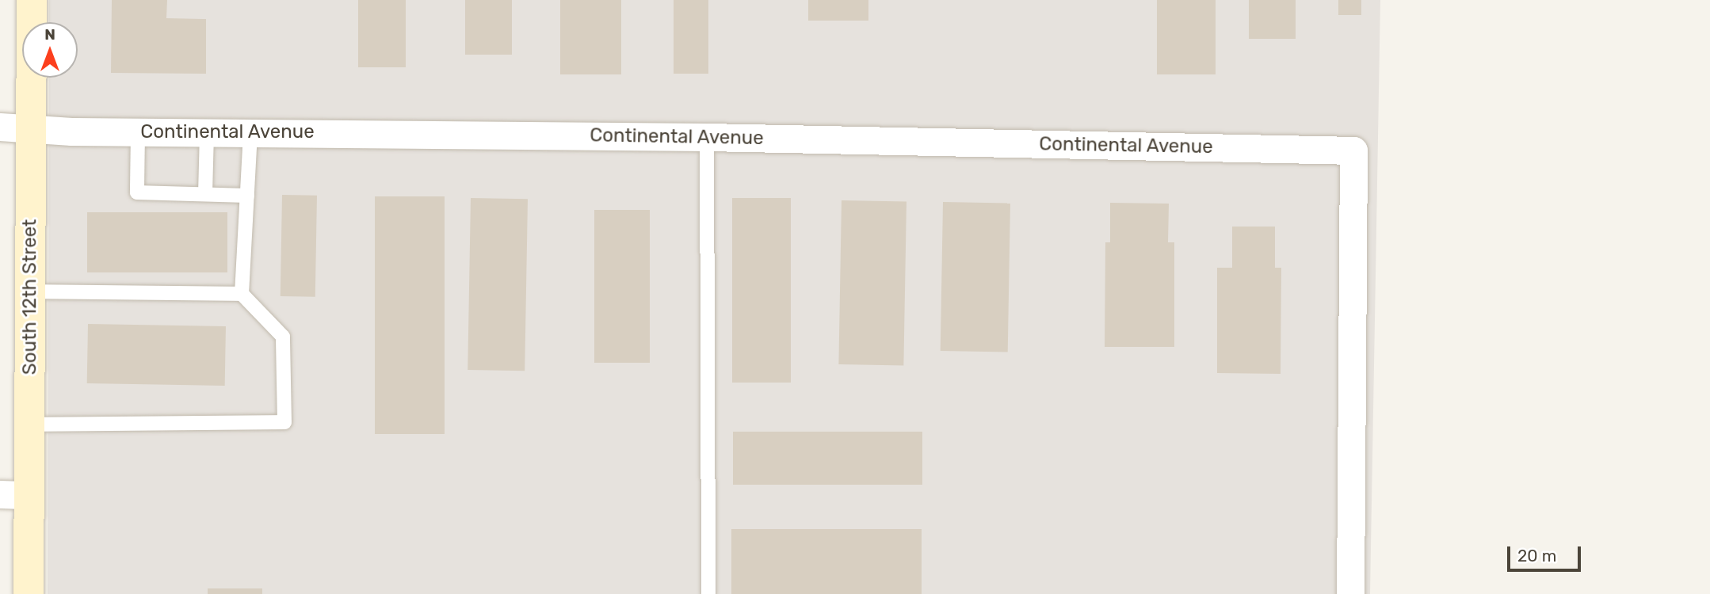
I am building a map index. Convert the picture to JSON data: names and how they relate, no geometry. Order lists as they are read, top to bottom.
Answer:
{
  "streets": {
    "street": ["Continental Avenue", "South 12th Street"]
  },
  "crossings": [
    ["Continental Avenue", "South 12th Street"]
  ],
  "scale_bar": "20 m",
  "north": "top"
}
